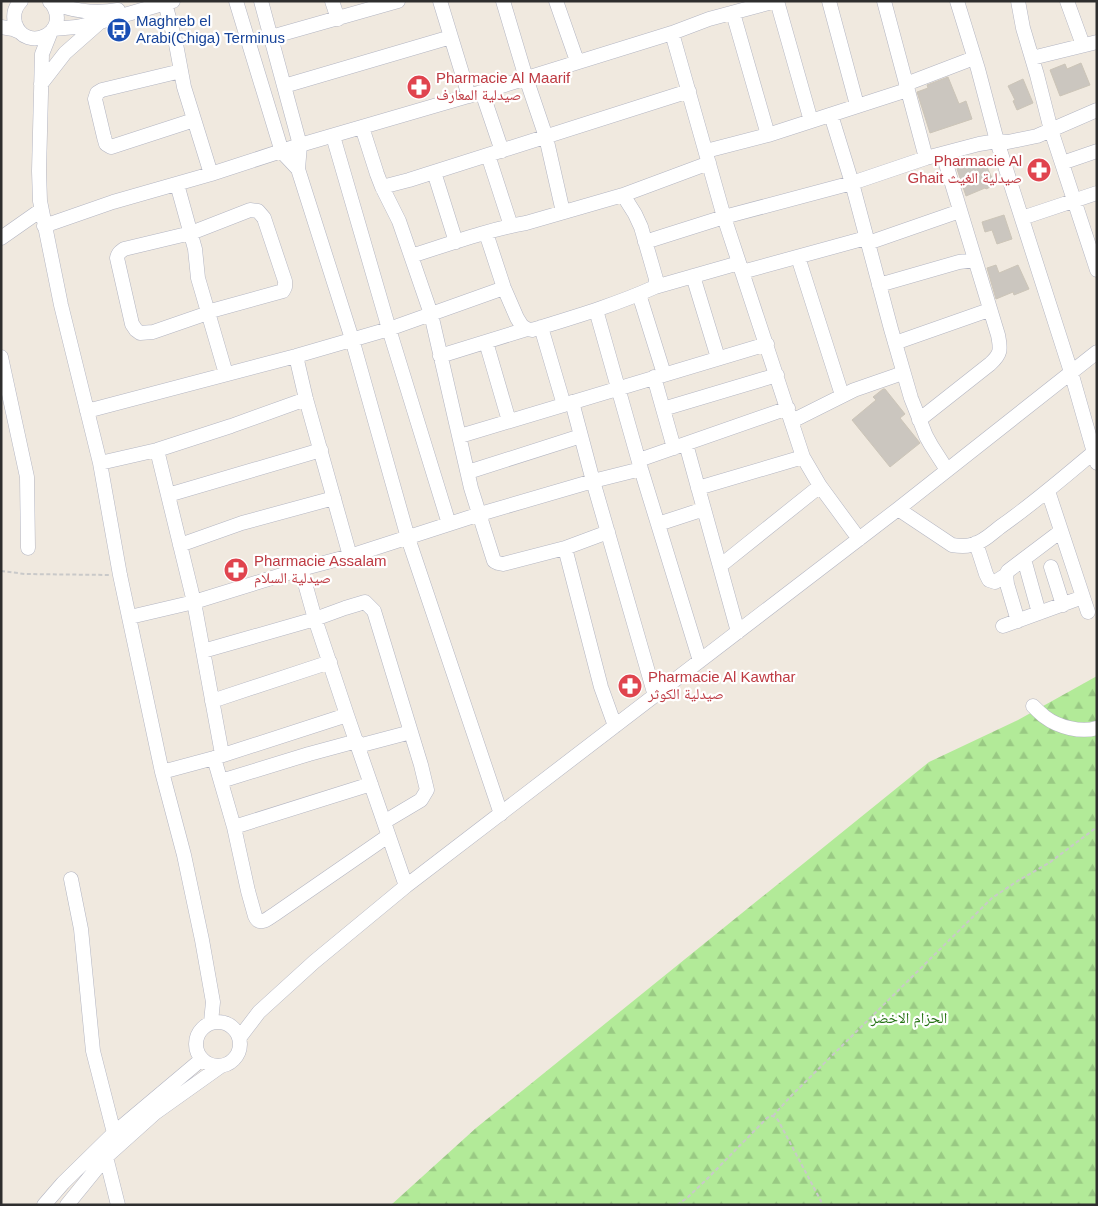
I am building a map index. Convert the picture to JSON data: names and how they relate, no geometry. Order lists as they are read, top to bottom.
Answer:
{
  "parks": ["الحزام الاخضر"],
  "places": {
    "bus stop": ["Maghreb el Arabi(Chiga) Terminus"],
    "pharmacy": [
      "Pharmacie Al Maarif صيدلية المعارف",
      "Pharmacie Al Ghait صيدلية الغيث",
      "Pharmacie Assalam صيدلية السلام",
      "Pharmacie Al Kawthar صيدلية الكوثر"
    ]
  }
}
